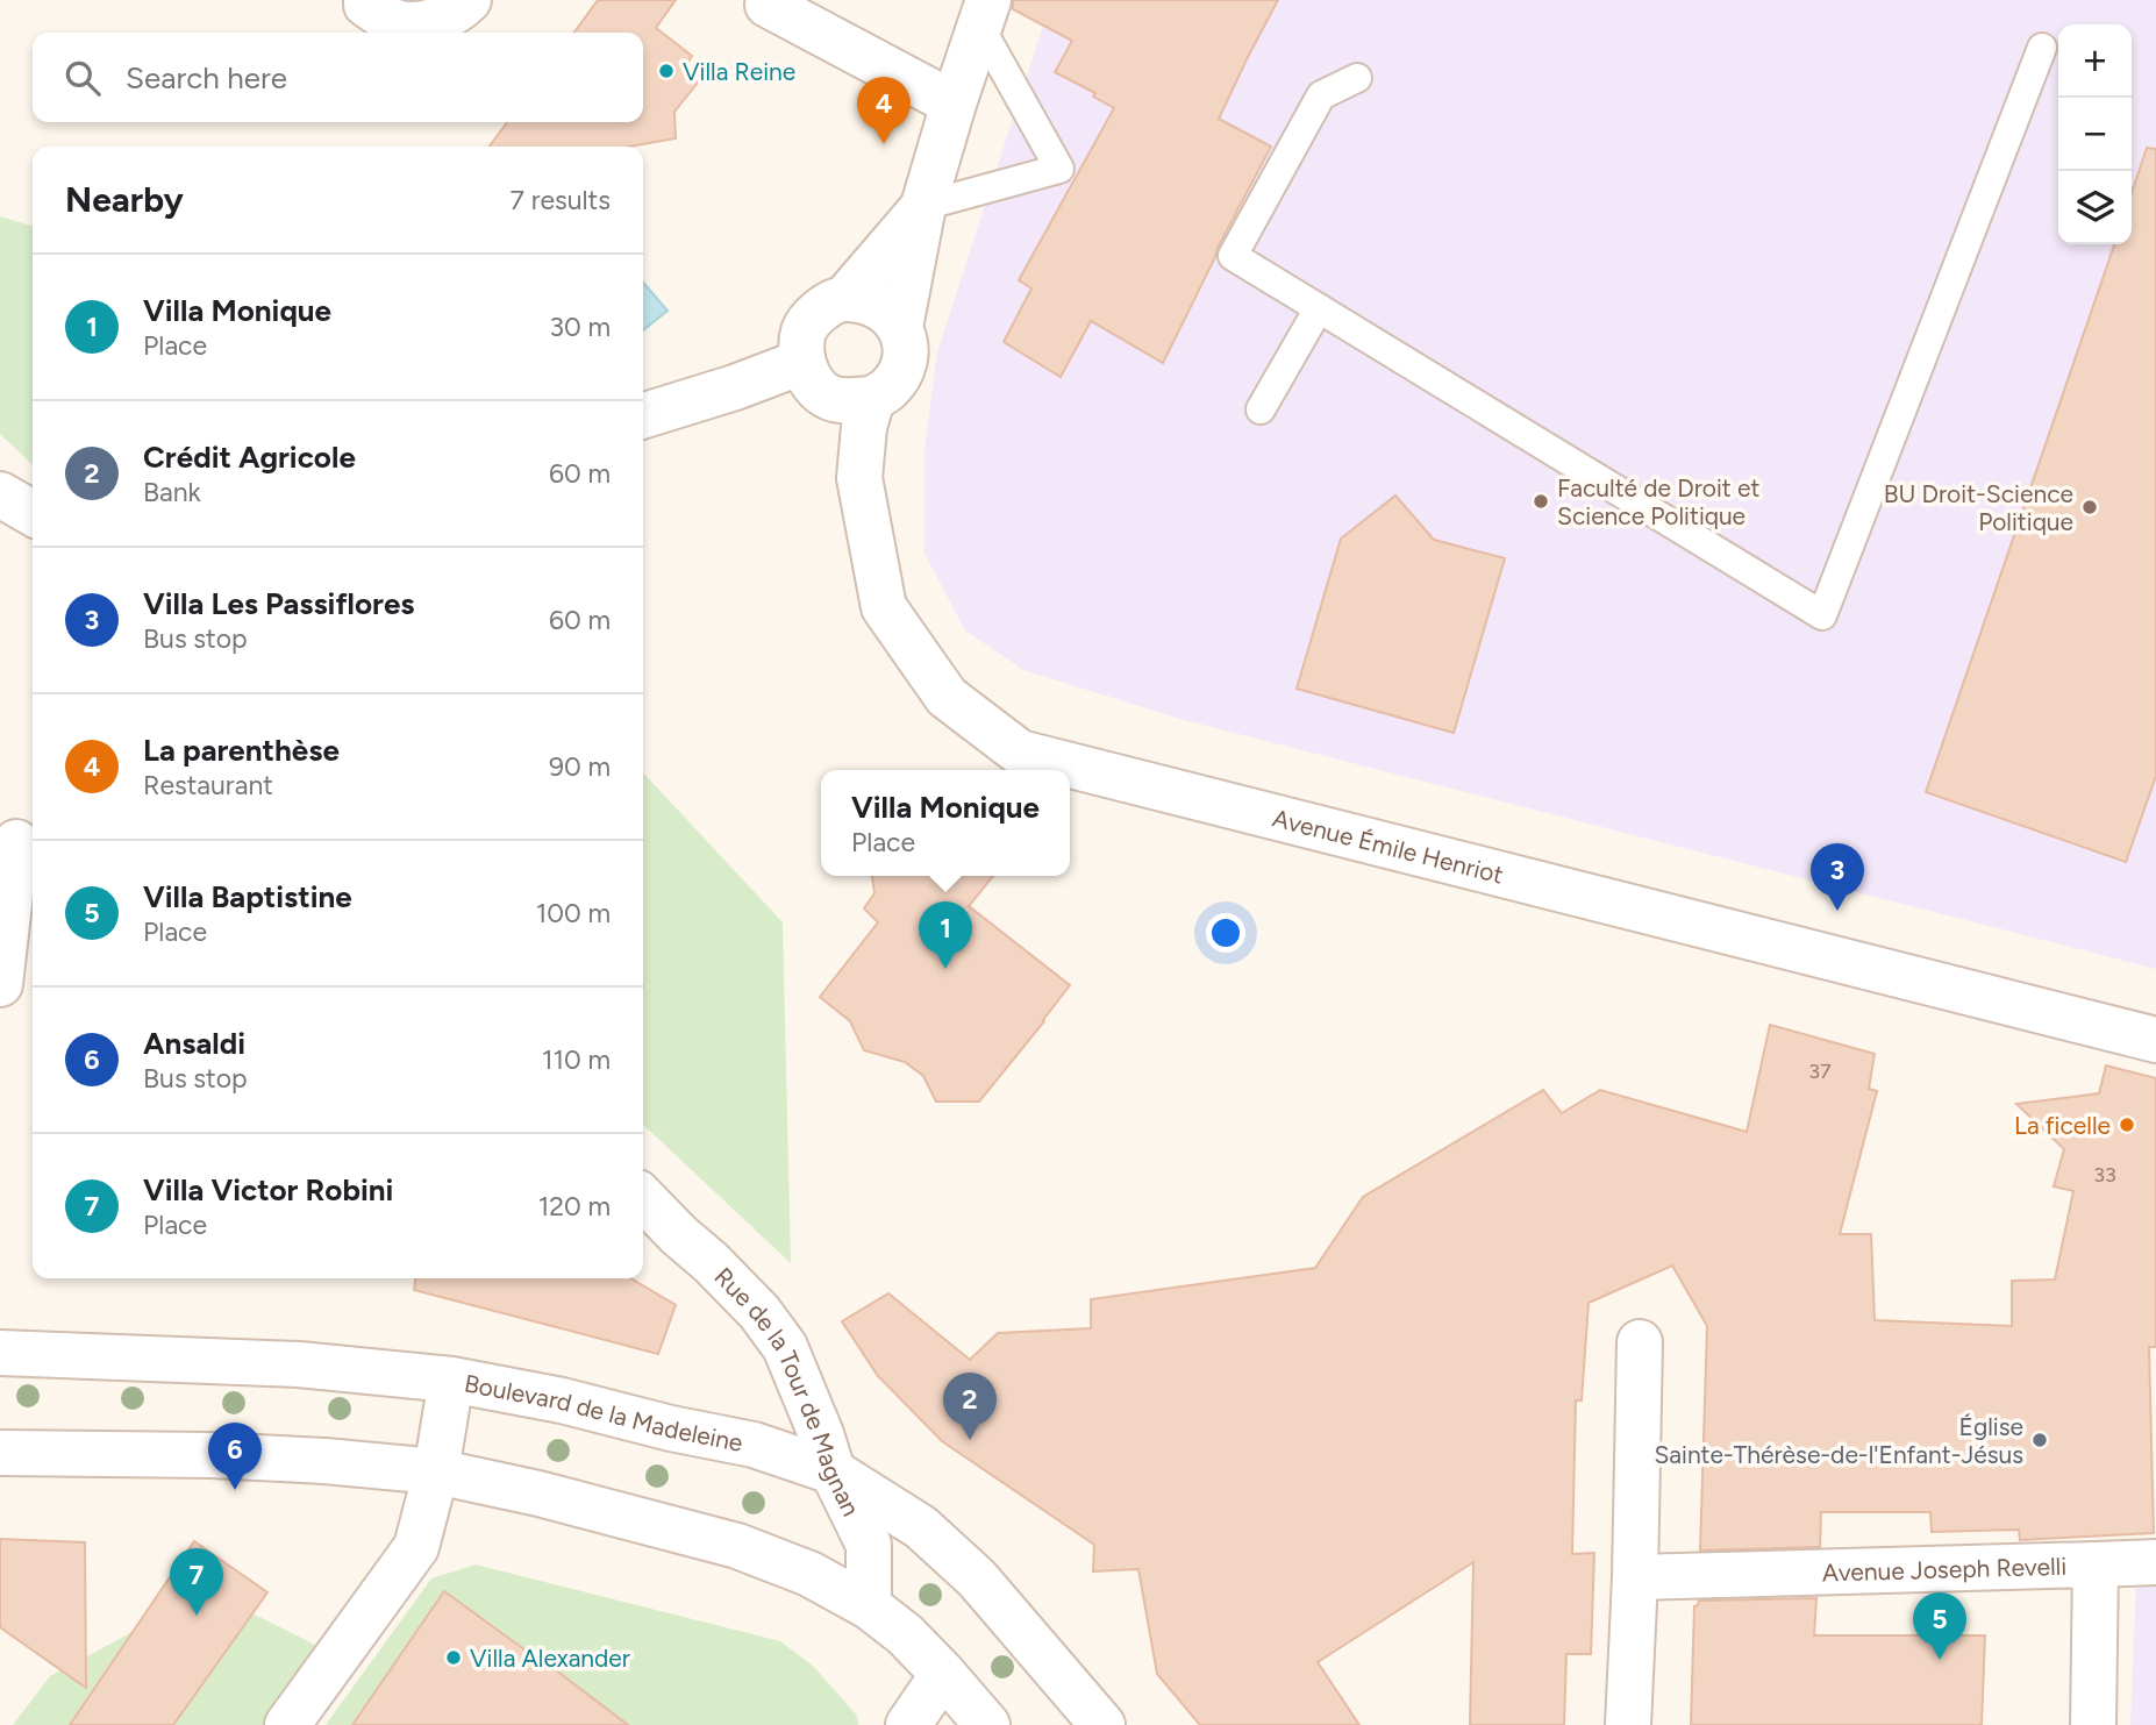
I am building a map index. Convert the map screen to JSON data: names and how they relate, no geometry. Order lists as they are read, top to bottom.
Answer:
{
  "streets": {
    "street": [
      "Avenue Émile Henriot",
      "Rue de la Tour de Magnan",
      "Boulevard de la Madeleine",
      "Avenue Joseph Revelli"
    ]
  },
  "crossings": [
    ["Rue de la Tour de Magnan", "Boulevard de la Madeleine"]
  ],
  "places": [
    "Villa Reine",
    "Faculté de Droit et Science Politique",
    "BU Droit-Science Politique",
    "La ficelle",
    "Église Sainte-Thérèse-de-l'Enfant-Jésus",
    "Villa Alexander"
  ],
  "house_numbers": ["37", "33"],
  "page": {
    "map_buttons": ["+", "−"],
    "search": "Search here",
    "pins": [
      "4",
      "3",
      "1",
      "2",
      "6",
      "7",
      "5"
    ],
    "heading": ["Nearby", "7 results"],
    "list": [
      {
        "mark": "1",
        "name": "Villa Monique",
        "note": "Place",
        "value": "30 m"
      },
      {
        "mark": "2",
        "name": "Crédit Agricole",
        "note": "Bank",
        "value": "60 m"
      },
      {
        "mark": "3",
        "name": "Villa Les Passiflores",
        "note": "Bus stop",
        "value": "60 m"
      },
      {
        "mark": "4",
        "name": "La parenthèse",
        "note": "Restaurant",
        "value": "90 m"
      },
      {
        "mark": "5",
        "name": "Villa Baptistine",
        "note": "Place",
        "value": "100 m"
      },
      {
        "mark": "6",
        "name": "Ansaldi",
        "note": "Bus stop",
        "value": "110 m"
      },
      {
        "mark": "7",
        "name": "Villa Victor Robini",
        "note": "Place",
        "value": "120 m"
      }
    ],
    "popup": ["Villa Monique", "Place"]
  }
}
